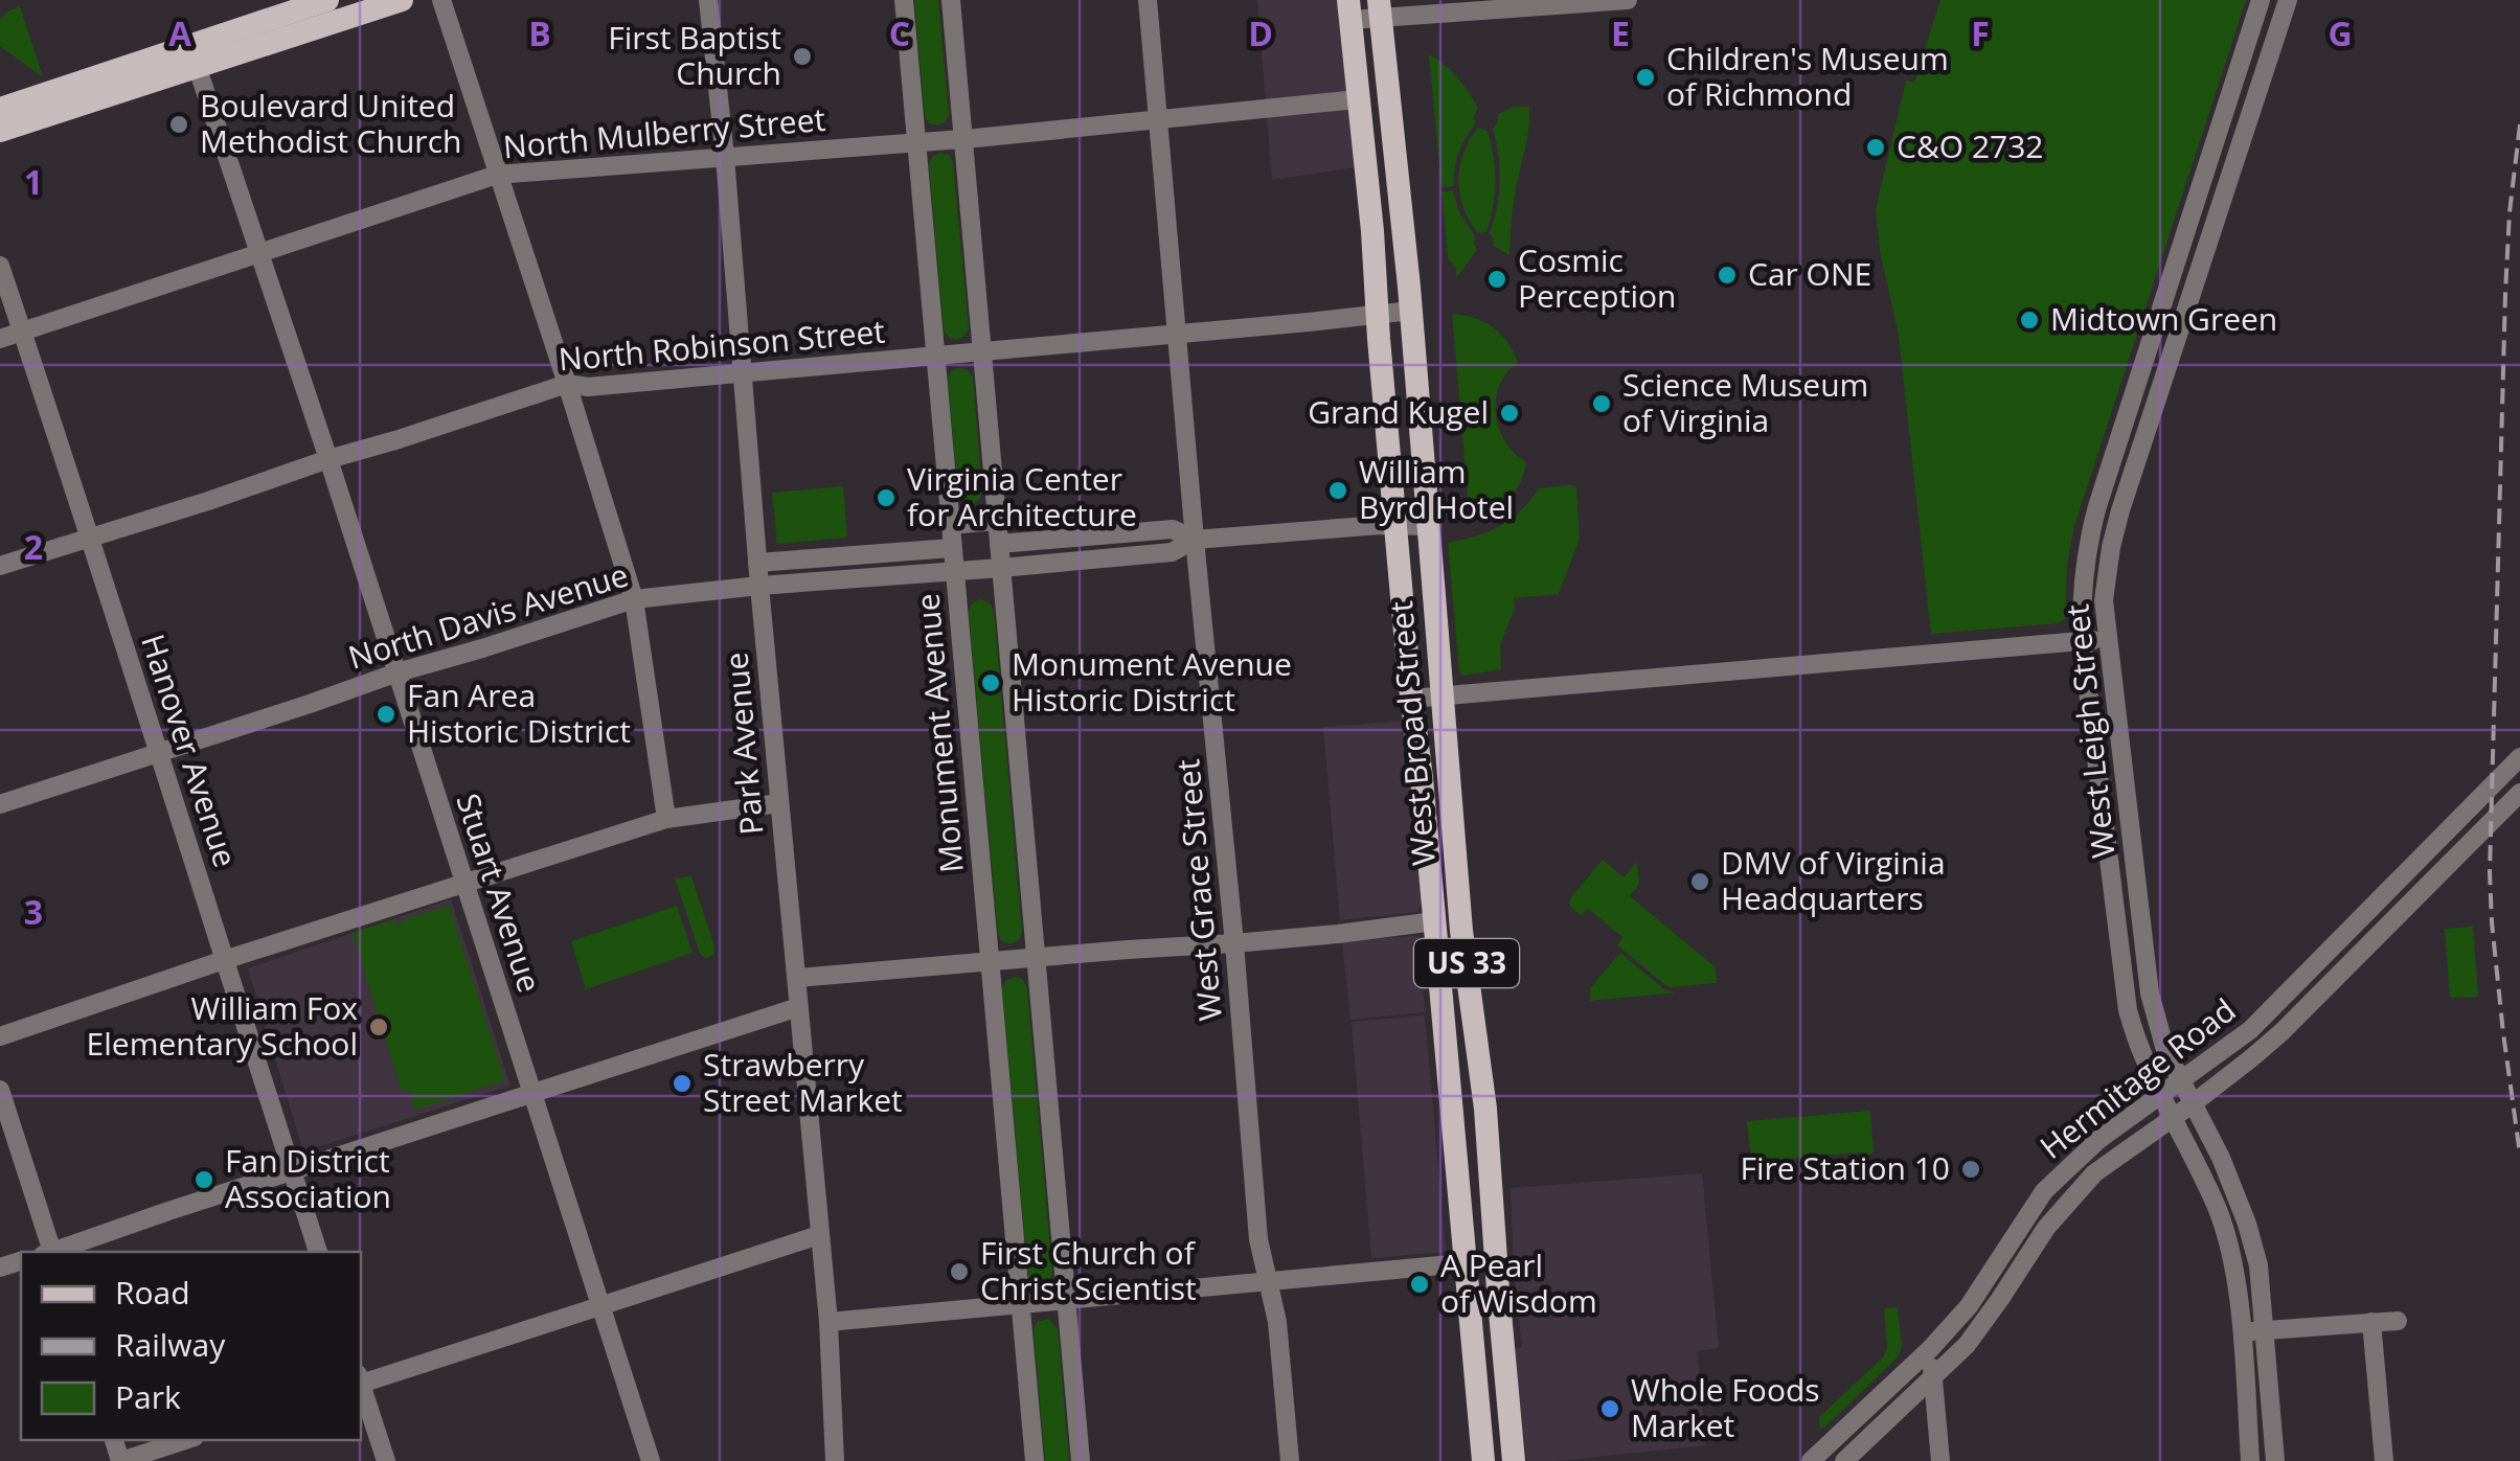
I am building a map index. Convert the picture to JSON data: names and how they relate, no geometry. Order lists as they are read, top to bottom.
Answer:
{
  "streets": {
    "main road": ["West Broad Street", "US 33"],
    "street": [
      "North Mulberry Street",
      "North Robinson Street",
      "North Davis Avenue",
      "West Leigh Street",
      "Monument Avenue",
      "Park Avenue",
      "Hanover Avenue",
      "West Grace Street",
      "Stuart Avenue",
      "Hermitage Road"
    ]
  },
  "crossings": [
    ["North Mulberry Street", "Monument Avenue"],
    ["North Mulberry Street", "West Broad Street"],
    ["North Mulberry Street", "Park Avenue"],
    ["North Mulberry Street", "Hanover Avenue"],
    ["North Mulberry Street", "West Grace Street"],
    ["North Mulberry Street", "Stuart Avenue"],
    ["North Robinson Street", "Monument Avenue"],
    ["North Robinson Street", "West Broad Street"],
    ["North Robinson Street", "Park Avenue"],
    ["North Robinson Street", "Hanover Avenue"],
    ["North Robinson Street", "West Grace Street"],
    ["North Robinson Street", "Stuart Avenue"],
    ["North Davis Avenue", "Monument Avenue"],
    ["North Davis Avenue", "West Broad Street"],
    ["North Davis Avenue", "Park Avenue"],
    ["North Davis Avenue", "Hanover Avenue"],
    ["North Davis Avenue", "West Grace Street"],
    ["North Davis Avenue", "Stuart Avenue"],
    ["West Leigh Street", "Hermitage Road"]
  ],
  "places": [
    "First Baptist Church",
    "Children's Museum of Richmond",
    "Boulevard United Methodist Church",
    "C&O 2732",
    "Car ONE",
    "Cosmic Perception",
    "Midtown Green",
    "Science Museum of Virginia",
    "Grand Kugel",
    "William Byrd Hotel",
    "Virginia Center for Architecture",
    "Monument Avenue Historic District",
    "Fan Area Historic District",
    "DMV of Virginia Headquarters",
    "William Fox Elementary School",
    "Strawberry Street Market",
    "Fire Station 10",
    "Fan District Association",
    "First Church of Christ Scientist",
    "A Pearl of Wisdom",
    "Whole Foods Market"
  ],
  "legend": ["Road", "Railway", "Park"],
  "grid": {
    "columns": [
      "A",
      "B",
      "C",
      "D",
      "E",
      "F",
      "G"
    ],
    "rows": ["1", "2", "3"]
  }
}
